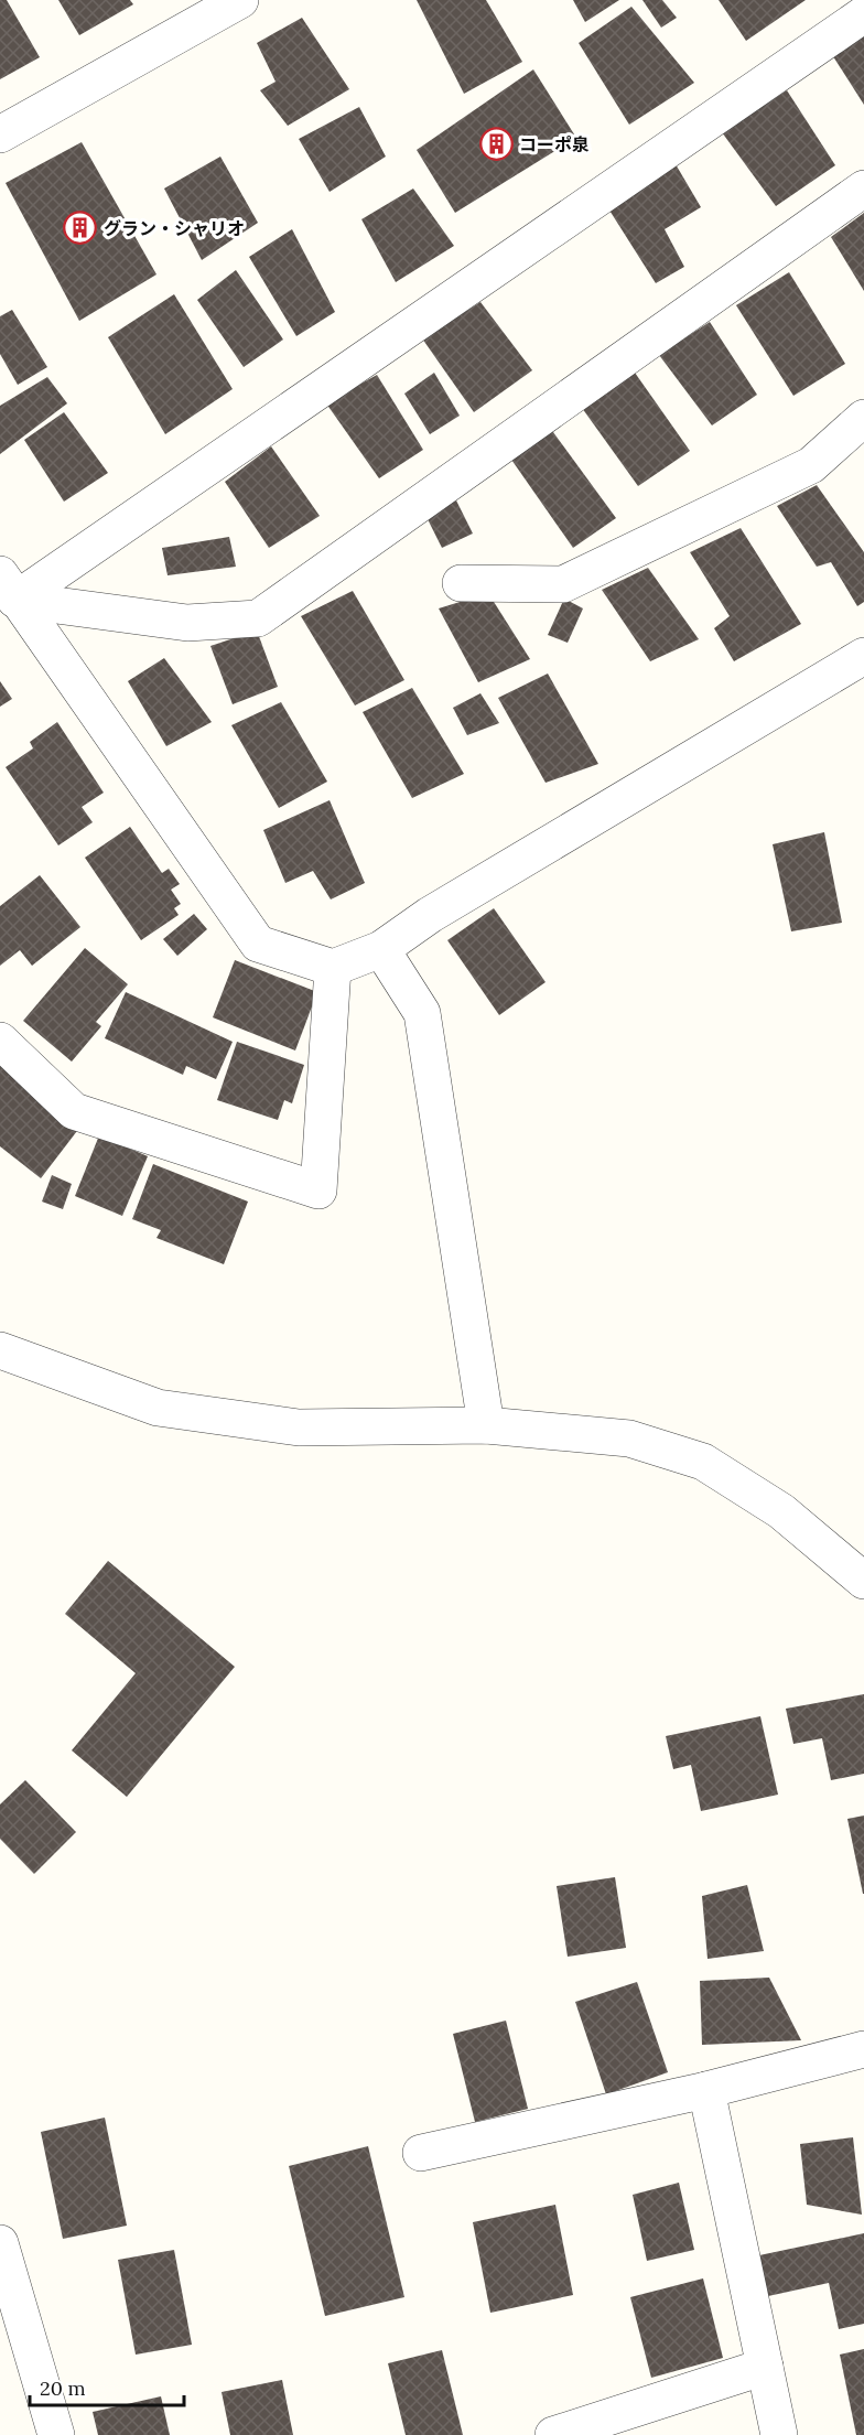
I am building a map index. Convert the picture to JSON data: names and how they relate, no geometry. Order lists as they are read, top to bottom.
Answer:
{
  "places": {
    "building": ["コーポ泉", "グラン・シャリオ"]
  },
  "scale_bar": "20 m"
}
